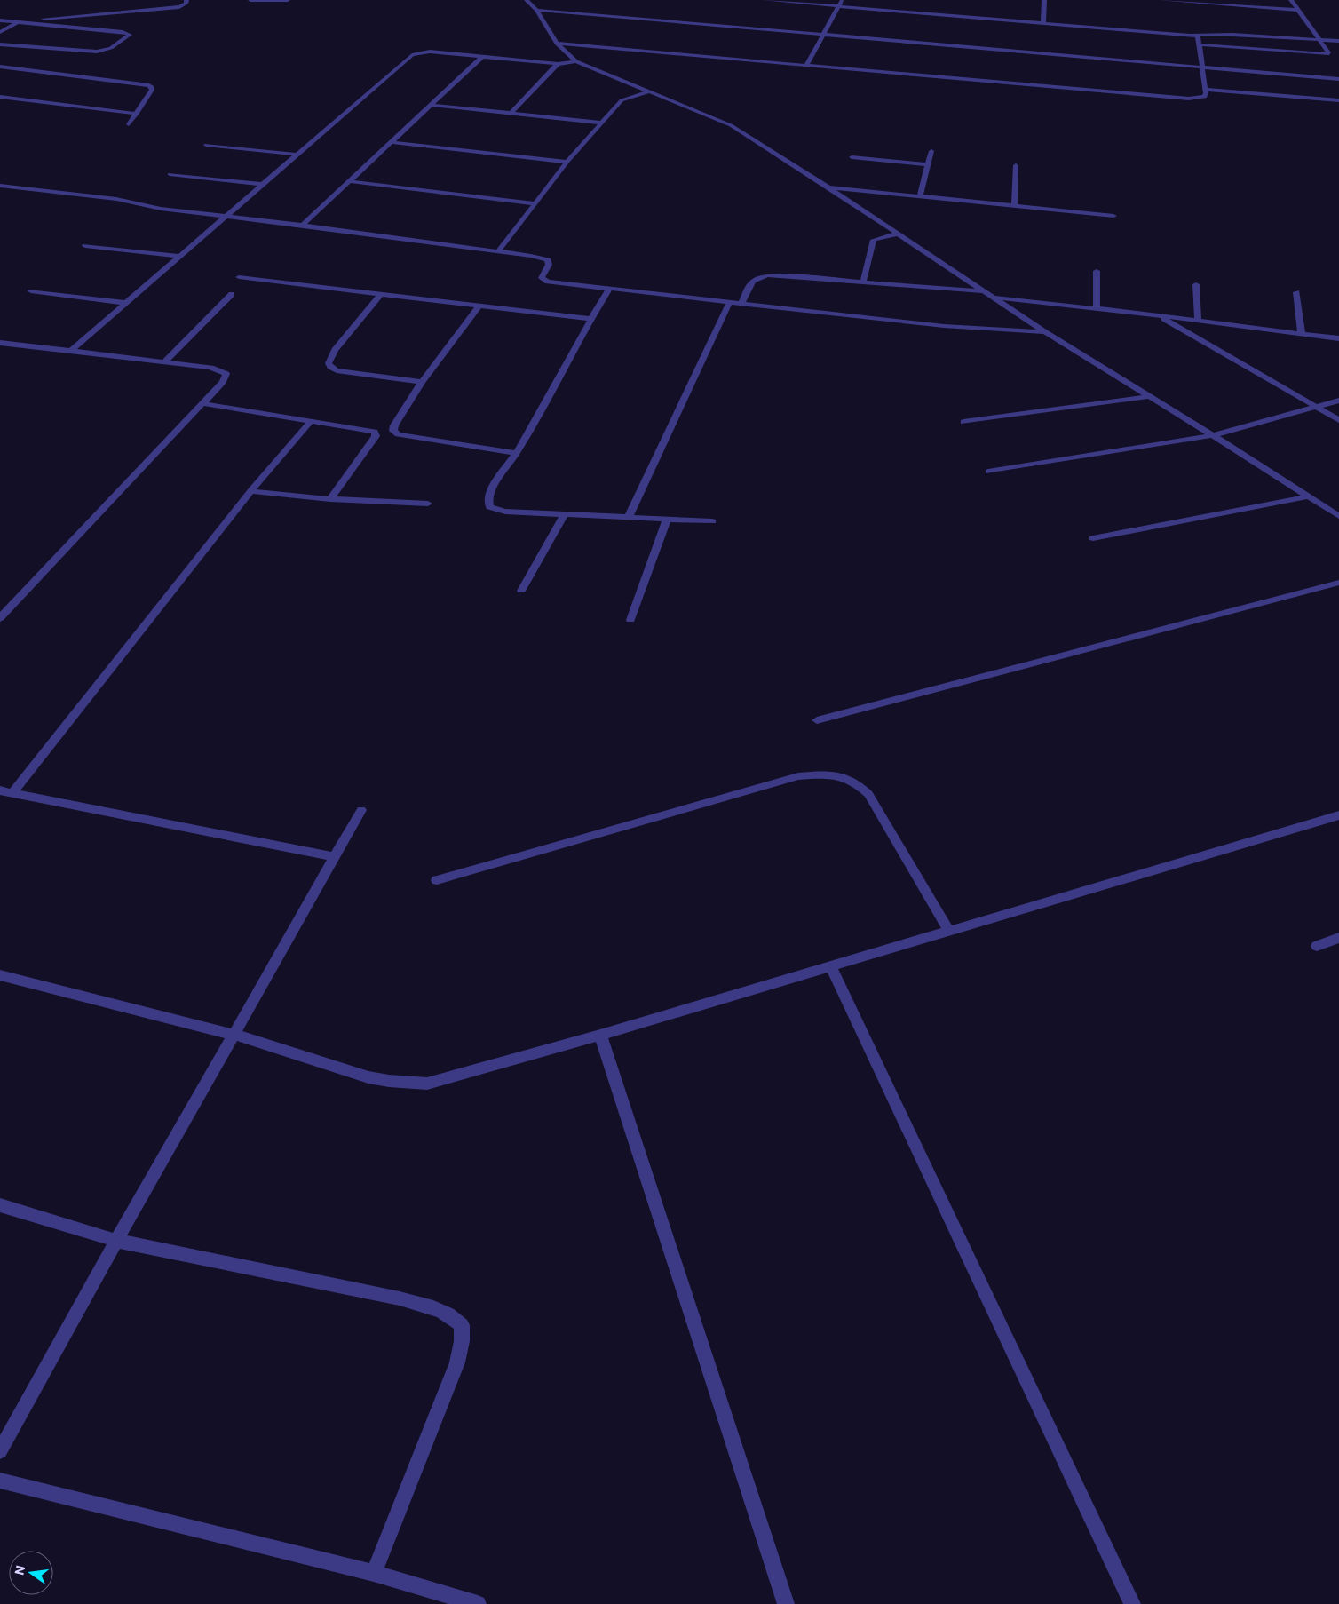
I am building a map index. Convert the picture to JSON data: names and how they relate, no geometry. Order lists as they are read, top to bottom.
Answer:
{
  "north": "left"
}
